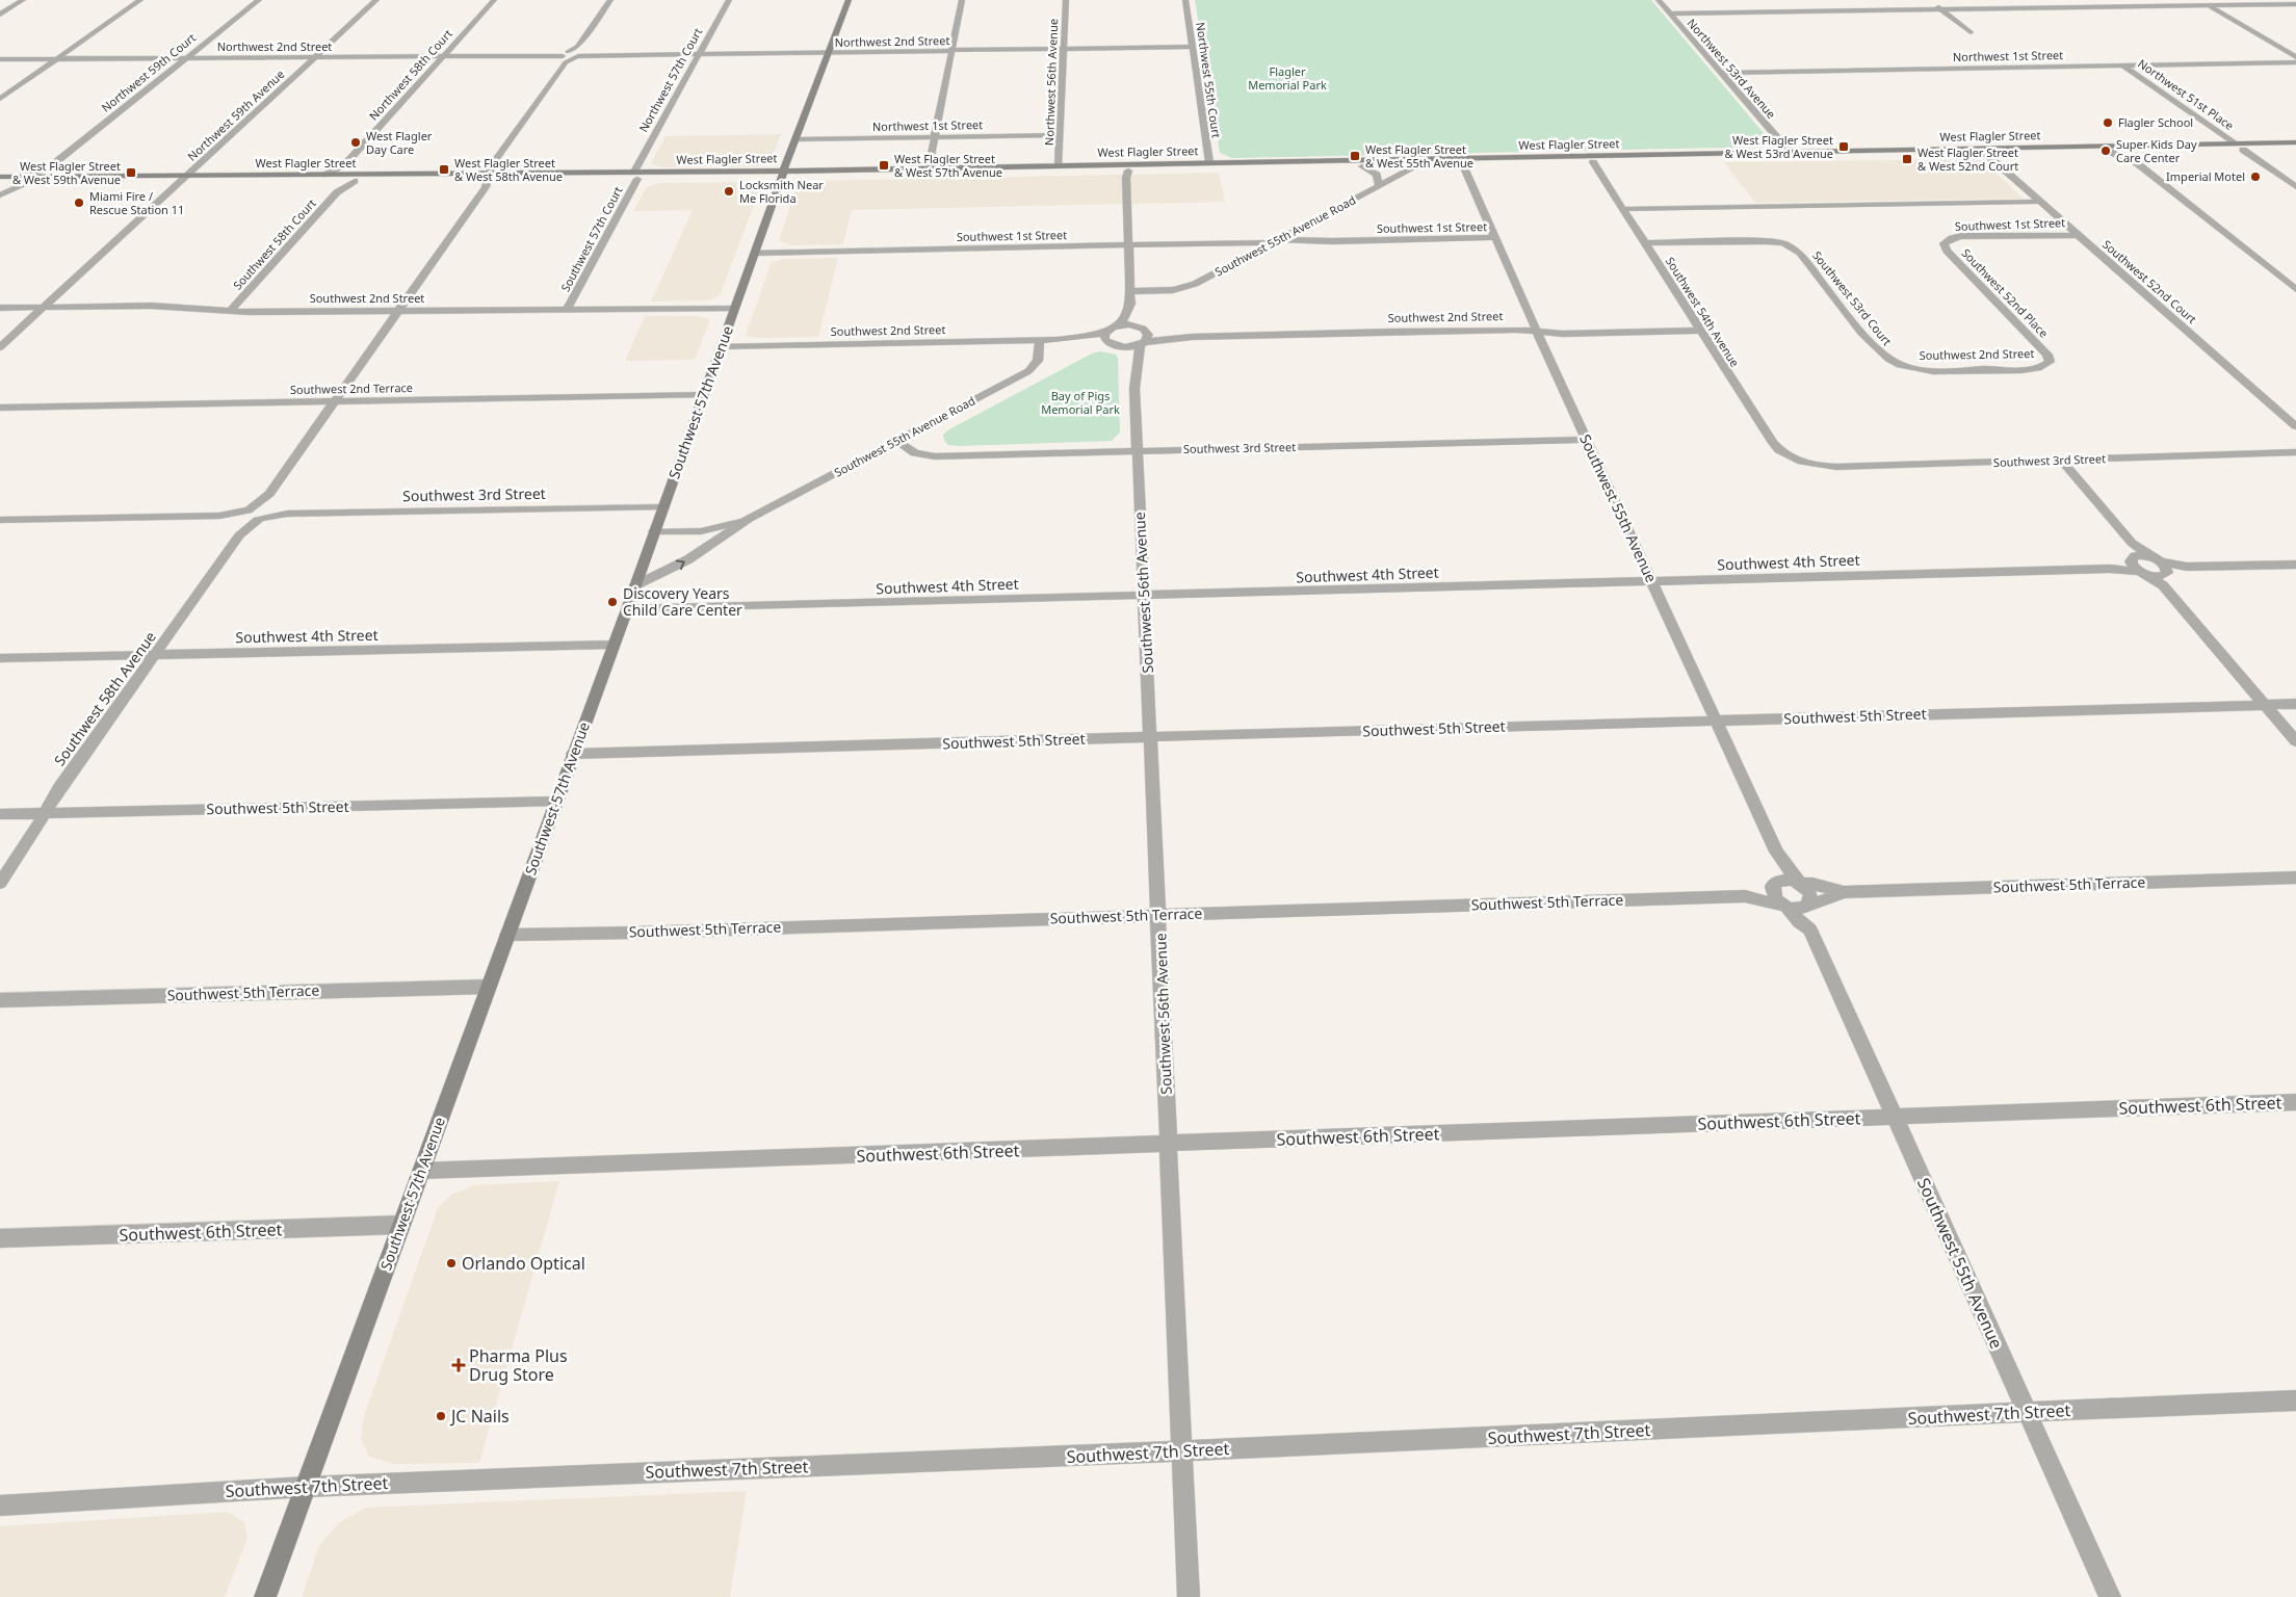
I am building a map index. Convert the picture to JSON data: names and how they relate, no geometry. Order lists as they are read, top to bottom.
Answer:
{
  "streets": {
    "main road": ["West Flagler Street", "Southwest 57th Avenue"],
    "street": [
      "Northwest 2nd Street",
      "Northwest 1st Street",
      "Northwest 53rd Avenue",
      "Northwest 59th Court",
      "Northwest 58th Court",
      "Northwest 57th Court",
      "Northwest 55th Court",
      "Northwest 56th Avenue",
      "Northwest 51st Place",
      "Northwest 59th Avenue",
      "Southwest 1st Street",
      "Southwest 55th Avenue Road",
      "Southwest 57th Court",
      "Southwest 58th Court",
      "Southwest 52nd Court",
      "Southwest 52nd Place",
      "Southwest 2nd Street",
      "Southwest 53rd Court",
      "Southwest 54th Avenue",
      "Southwest 2nd Terrace",
      "Southwest 3rd Street",
      "Southwest 55th Avenue",
      "Southwest 4th Street",
      "Southwest 56th Avenue",
      "Southwest 58th Avenue",
      "Southwest 5th Street",
      "Southwest 5th Terrace",
      "Southwest 6th Street",
      "Southwest 7th Street"
    ]
  },
  "crossings": [
    ["Northwest 2nd Street", "Northwest 59th Court"],
    ["Northwest 2nd Street", "Northwest 58th Court"],
    ["Northwest 2nd Street", "Northwest 57th Court"],
    ["Northwest 2nd Street", "Northwest 55th Court"],
    ["Northwest 2nd Street", "Northwest 56th Avenue"],
    ["Northwest 2nd Street", "Northwest 59th Avenue"],
    ["Northwest 2nd Street", "Southwest 57th Avenue"],
    ["Northwest 1st Street", "Northwest 53rd Avenue"],
    ["Northwest 1st Street", "Northwest 56th Avenue"],
    ["Northwest 1st Street", "Northwest 51st Place"],
    ["Northwest 1st Street", "Southwest 57th Avenue"],
    ["Northwest 53rd Avenue", "West Flagler Street"],
    ["Northwest 59th Court", "West Flagler Street"],
    ["Northwest 58th Court", "West Flagler Street"],
    ["Northwest 57th Court", "West Flagler Street"],
    ["Northwest 57th Court", "Southwest 57th Court"],
    ["Northwest 55th Court", "West Flagler Street"],
    ["Northwest 56th Avenue", "West Flagler Street"],
    ["Northwest 51st Place", "West Flagler Street"],
    ["Northwest 59th Avenue", "West Flagler Street"],
    ["Northwest 59th Avenue", "Southwest 2nd Street"],
    ["West Flagler Street", "Southwest 55th Avenue Road"],
    ["West Flagler Street", "Southwest 57th Court"],
    ["West Flagler Street", "Southwest 58th Court"],
    ["West Flagler Street", "Southwest 52nd Court"],
    ["West Flagler Street", "Southwest 54th Avenue"],
    ["West Flagler Street", "Southwest 57th Avenue"],
    ["West Flagler Street", "Southwest 55th Avenue"],
    ["Southwest 1st Street", "Southwest 55th Avenue Road"],
    ["Southwest 1st Street", "Southwest 52nd Court"],
    ["Southwest 1st Street", "Southwest 52nd Place"],
    ["Southwest 1st Street", "Southwest 57th Avenue"],
    ["Southwest 1st Street", "Southwest 55th Avenue"],
    ["Southwest 55th Avenue Road", "Southwest 2nd Street"],
    ["Southwest 55th Avenue Road", "Southwest 57th Avenue"],
    ["Southwest 55th Avenue Road", "Southwest 3rd Street"],
    ["Southwest 57th Court", "Southwest 2nd Street"],
    ["Southwest 58th Court", "Southwest 2nd Street"],
    ["Southwest 52nd Place", "Southwest 2nd Street"],
    ["Southwest 2nd Street", "Southwest 53rd Court"],
    ["Southwest 2nd Street", "Southwest 54th Avenue"],
    ["Southwest 2nd Street", "Southwest 57th Avenue"],
    ["Southwest 2nd Street", "Southwest 55th Avenue"],
    ["Southwest 2nd Street", "Southwest 56th Avenue"],
    ["Southwest 53rd Court", "Southwest 54th Avenue"],
    ["Southwest 54th Avenue", "Southwest 3rd Street"],
    ["Southwest 2nd Terrace", "Southwest 57th Avenue"],
    ["Southwest 57th Avenue", "Southwest 3rd Street"],
    ["Southwest 57th Avenue", "Southwest 4th Street"],
    ["Southwest 57th Avenue", "Southwest 5th Street"],
    ["Southwest 57th Avenue", "Southwest 5th Terrace"],
    ["Southwest 57th Avenue", "Southwest 6th Street"],
    ["Southwest 57th Avenue", "Southwest 7th Street"],
    ["Southwest 3rd Street", "Southwest 55th Avenue"],
    ["Southwest 3rd Street", "Southwest 56th Avenue"],
    ["Southwest 3rd Street", "Southwest 58th Avenue"],
    ["Southwest 55th Avenue", "Southwest 4th Street"],
    ["Southwest 55th Avenue", "Southwest 5th Street"],
    ["Southwest 55th Avenue", "Southwest 5th Terrace"],
    ["Southwest 55th Avenue", "Southwest 6th Street"],
    ["Southwest 55th Avenue", "Southwest 7th Street"],
    ["Southwest 4th Street", "Southwest 56th Avenue"],
    ["Southwest 4th Street", "Southwest 58th Avenue"],
    ["Southwest 56th Avenue", "Southwest 5th Street"],
    ["Southwest 56th Avenue", "Southwest 5th Terrace"],
    ["Southwest 56th Avenue", "Southwest 6th Street"],
    ["Southwest 56th Avenue", "Southwest 7th Street"],
    ["Southwest 58th Avenue", "Southwest 5th Street"]
  ],
  "parks": ["Flagler Memorial Park", "Bay of Pigs Memorial Park"],
  "places": {
    "other": [
      "Flagler School",
      "West Flagler Day Care",
      "Super Kids Day Care Center",
      "Imperial Motel",
      "Locksmith Near Me Florida",
      "Miami Fire / Rescue Station 11",
      "Discovery Years Child Care Center",
      "Orlando Optical",
      "JC Nails"
    ],
    "transit": [
      "West Flagler Street & West 53rd Avenue",
      "West Flagler Street & West 55th Avenue",
      "West Flagler Street & West 52nd Court",
      "West Flagler Street & West 57th Avenue",
      "West Flagler Street & West 58th Avenue",
      "West Flagler Street & West 59th Avenue"
    ],
    "health": ["Pharma Plus Drug Store"]
  }
}
